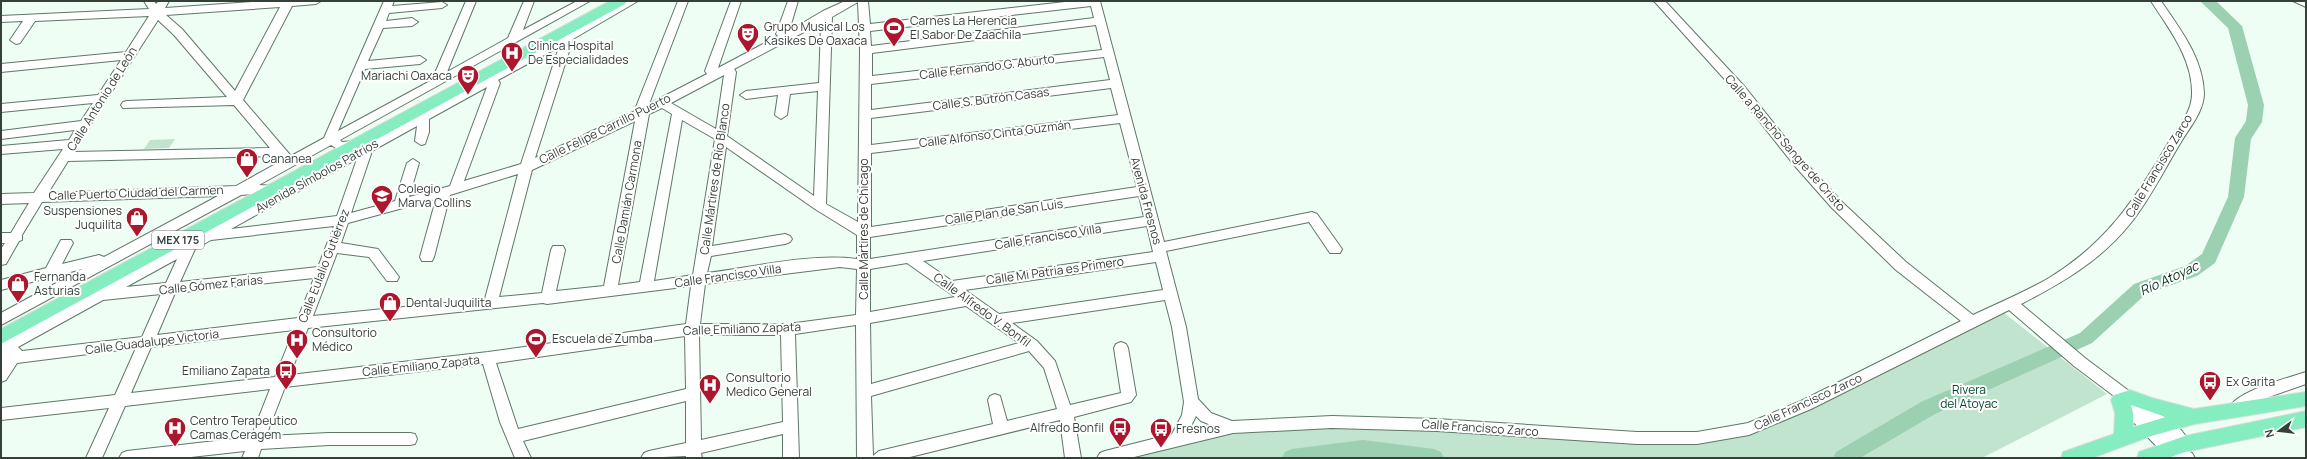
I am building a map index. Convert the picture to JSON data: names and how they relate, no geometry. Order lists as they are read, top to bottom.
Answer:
{
  "streets": {
    "main road": ["Avenida Símbolos Patrios", "MEX 175"],
    "street": [
      "Calle Fernando G. Aburto",
      "Calle Antonio de León",
      "Calle S. Butrón Casas",
      "Calle Felipe Carrillo Puerto",
      "Calle Alfonso Cinta Guzmán",
      "Calle a Rancho Sangre de Cristo",
      "Calle Francisco Zarco",
      "Calle Mártires de Río Blanco",
      "Calle Puerto Ciudad del Carmen",
      "Avenida Fresnos",
      "Calle Damián Carmona",
      "Calle Plan de San Luis",
      "Calle Mártires de Chicago",
      "Calle Francisco Villa",
      "Calle Eulalio Gutiérrez",
      "Calle Mi Patria es Primero",
      "Calle Gómez Farías",
      "Calle Alfredo V. Bonfil",
      "Calle Emiliano Zapata",
      "Calle Guadalupe Victoria"
    ]
  },
  "crossings": [
    ["Calle Fernando G. Aburto", "Avenida Fresnos"],
    ["Calle Fernando G. Aburto", "Calle Mártires de Chicago"],
    ["Calle Antonio de León", "Calle Puerto Ciudad del Carmen"],
    ["Calle S. Butrón Casas", "Avenida Fresnos"],
    ["Calle S. Butrón Casas", "Calle Mártires de Chicago"],
    ["Calle Felipe Carrillo Puerto", "Avenida Símbolos Patrios"],
    ["Calle Felipe Carrillo Puerto", "Calle Mártires de Río Blanco"],
    ["Calle Felipe Carrillo Puerto", "Calle Damián Carmona"],
    ["Calle Felipe Carrillo Puerto", "Calle Eulalio Gutiérrez"],
    ["Calle Alfonso Cinta Guzmán", "Avenida Fresnos"],
    ["Calle Alfonso Cinta Guzmán", "Calle Mártires de Chicago"],
    ["Calle a Rancho Sangre de Cristo", "Calle Francisco Zarco"],
    ["Calle Francisco Zarco", "Avenida Fresnos"],
    ["Avenida Símbolos Patrios", "Calle Puerto Ciudad del Carmen"],
    ["Avenida Símbolos Patrios", "Calle Eulalio Gutiérrez"],
    ["Avenida Símbolos Patrios", "Calle Gómez Farías"],
    ["Avenida Símbolos Patrios", "Calle Guadalupe Victoria"],
    ["Calle Mártires de Río Blanco", "Calle Francisco Villa"],
    ["Calle Mártires de Río Blanco", "Calle Emiliano Zapata"],
    ["Avenida Fresnos", "Calle Plan de San Luis"],
    ["Avenida Fresnos", "Calle Francisco Villa"],
    ["Avenida Fresnos", "Calle Mi Patria es Primero"],
    ["Calle Damián Carmona", "Calle Francisco Villa"],
    ["Calle Plan de San Luis", "Calle Mártires de Chicago"],
    ["Calle Mártires de Chicago", "Calle Francisco Villa"],
    ["Calle Mártires de Chicago", "Calle Emiliano Zapata"],
    ["Calle Francisco Villa", "Calle Eulalio Gutiérrez"],
    ["Calle Francisco Villa", "Calle Alfredo V. Bonfil"],
    ["Calle Francisco Villa", "Calle Guadalupe Victoria"],
    ["Calle Eulalio Gutiérrez", "Calle Gómez Farías"],
    ["Calle Eulalio Gutiérrez", "Calle Emiliano Zapata"],
    ["Calle Eulalio Gutiérrez", "Calle Guadalupe Victoria"],
    ["Calle Mi Patria es Primero", "Calle Alfredo V. Bonfil"],
    ["Calle Alfredo V. Bonfil", "Calle Emiliano Zapata"]
  ],
  "water": ["Río Atoyac"],
  "parks": ["Rivera del Atoyac"],
  "places": {
    "sports": ["Carnes La Herencia El Sabor De Zaachila", "Escuela de Zumba"],
    "theatre": ["Grupo Musical Los Kasikes De Oaxaca", "Mariachi Oaxaca"],
    "hospital": [
      "Clinica Hospital De Especialidades",
      "Consultorio Médico",
      "Consultorio Medico General",
      "Centro Terapeutico Camas Ceragem"
    ],
    "shop": [
      "Cananea",
      "Suspensiones Juquilita",
      "Fernanda Asturias",
      "Dental Juquilita"
    ],
    "school or university": ["Colegio Marva Collins"],
    "bus stop": [
      "Emiliano Zapata",
      "Ex Garita",
      "Alfredo Bonfil",
      "Fresnos"
    ]
  },
  "north": "left"
}
